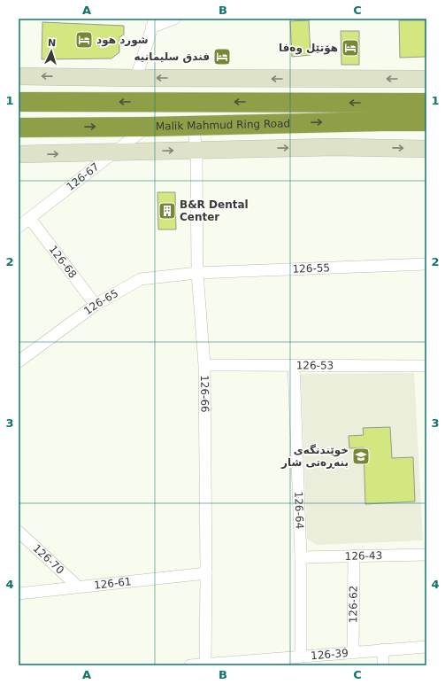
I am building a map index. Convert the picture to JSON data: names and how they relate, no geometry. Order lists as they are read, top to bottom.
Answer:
{
  "streets": {
    "highway": ["Malik Mahmud Ring Road"],
    "street": [
      "126-67",
      "126-68",
      "126-55",
      "126-65",
      "126-53",
      "126-66",
      "126-64",
      "126-43",
      "126-70",
      "126-61",
      "126-62",
      "126-39"
    ]
  },
  "crossings": [
    ["Malik Mahmud Ring Road", "126-67"],
    ["Malik Mahmud Ring Road", "126-66"],
    ["126-67", "126-68"],
    ["126-68", "126-65"],
    ["126-55", "126-65"],
    ["126-55", "126-66"],
    ["126-65", "126-66"],
    ["126-53", "126-66"],
    ["126-53", "126-64"],
    ["126-66", "126-61"],
    ["126-66", "126-39"],
    ["126-64", "126-43"],
    ["126-64", "126-39"],
    ["126-43", "126-62"],
    ["126-70", "126-61"],
    ["126-62", "126-39"]
  ],
  "places": {
    "hotel": ["شورد هود", "هۆتێل وەفا", "فندق سليمانيه"],
    "building": ["B&R Dental Center"],
    "school or university": ["خوێندنگەی بنەڕەتی شار"]
  },
  "north": "top",
  "grid": {
    "columns": ["A", "B", "C"],
    "rows": [
      "1",
      "2",
      "3",
      "4"
    ]
  }
}
